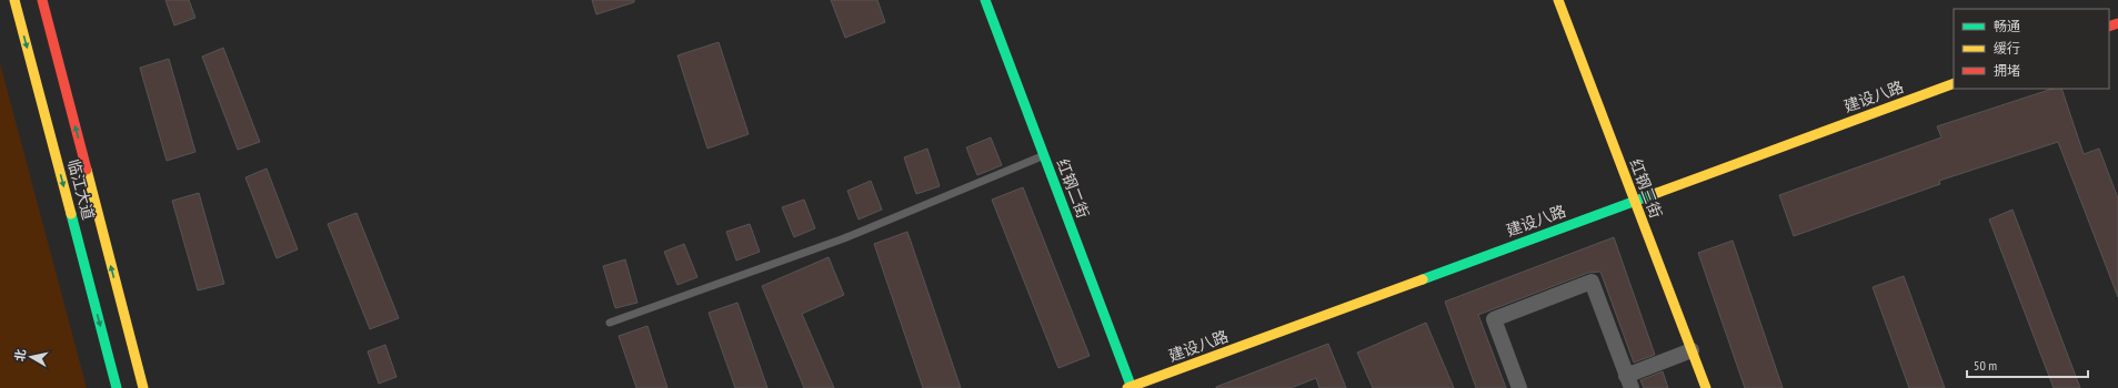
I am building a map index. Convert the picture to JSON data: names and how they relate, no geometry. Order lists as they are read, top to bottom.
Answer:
{
  "streets": {
    "main road": [
      "建设八路",
      "红钢二街",
      "红钢三街",
      "临江大道"
    ]
  },
  "crossings": [
    ["建设八路", "红钢二街"],
    ["建设八路", "红钢三街"]
  ],
  "legend": ["畅通", "缓行", "拥堵"],
  "scale_bar": "50 m",
  "north": "left"
}
